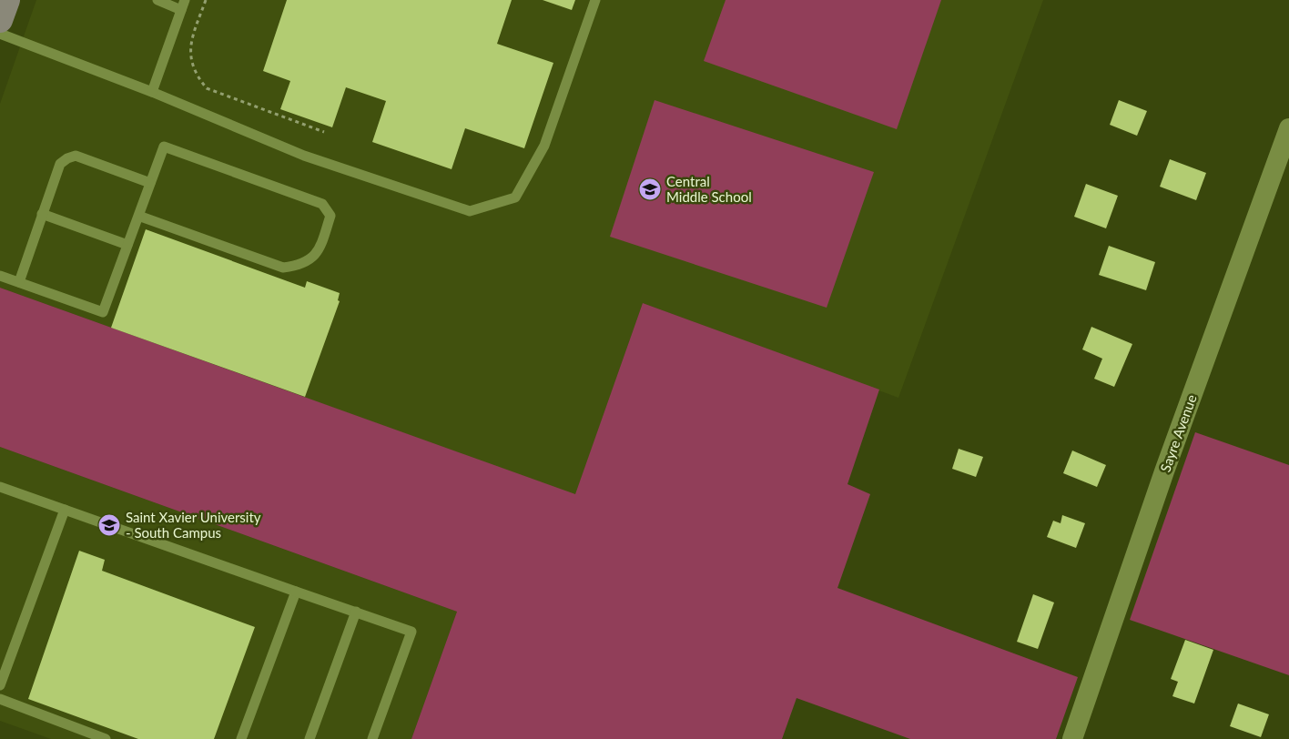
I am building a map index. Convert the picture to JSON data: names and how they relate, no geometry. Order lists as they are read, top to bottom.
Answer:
{
  "streets": {
    "street": ["Sayre Avenue"]
  },
  "places": {
    "school or university": ["Central Middle School", "Saint Xavier University - South Campus"]
  }
}
